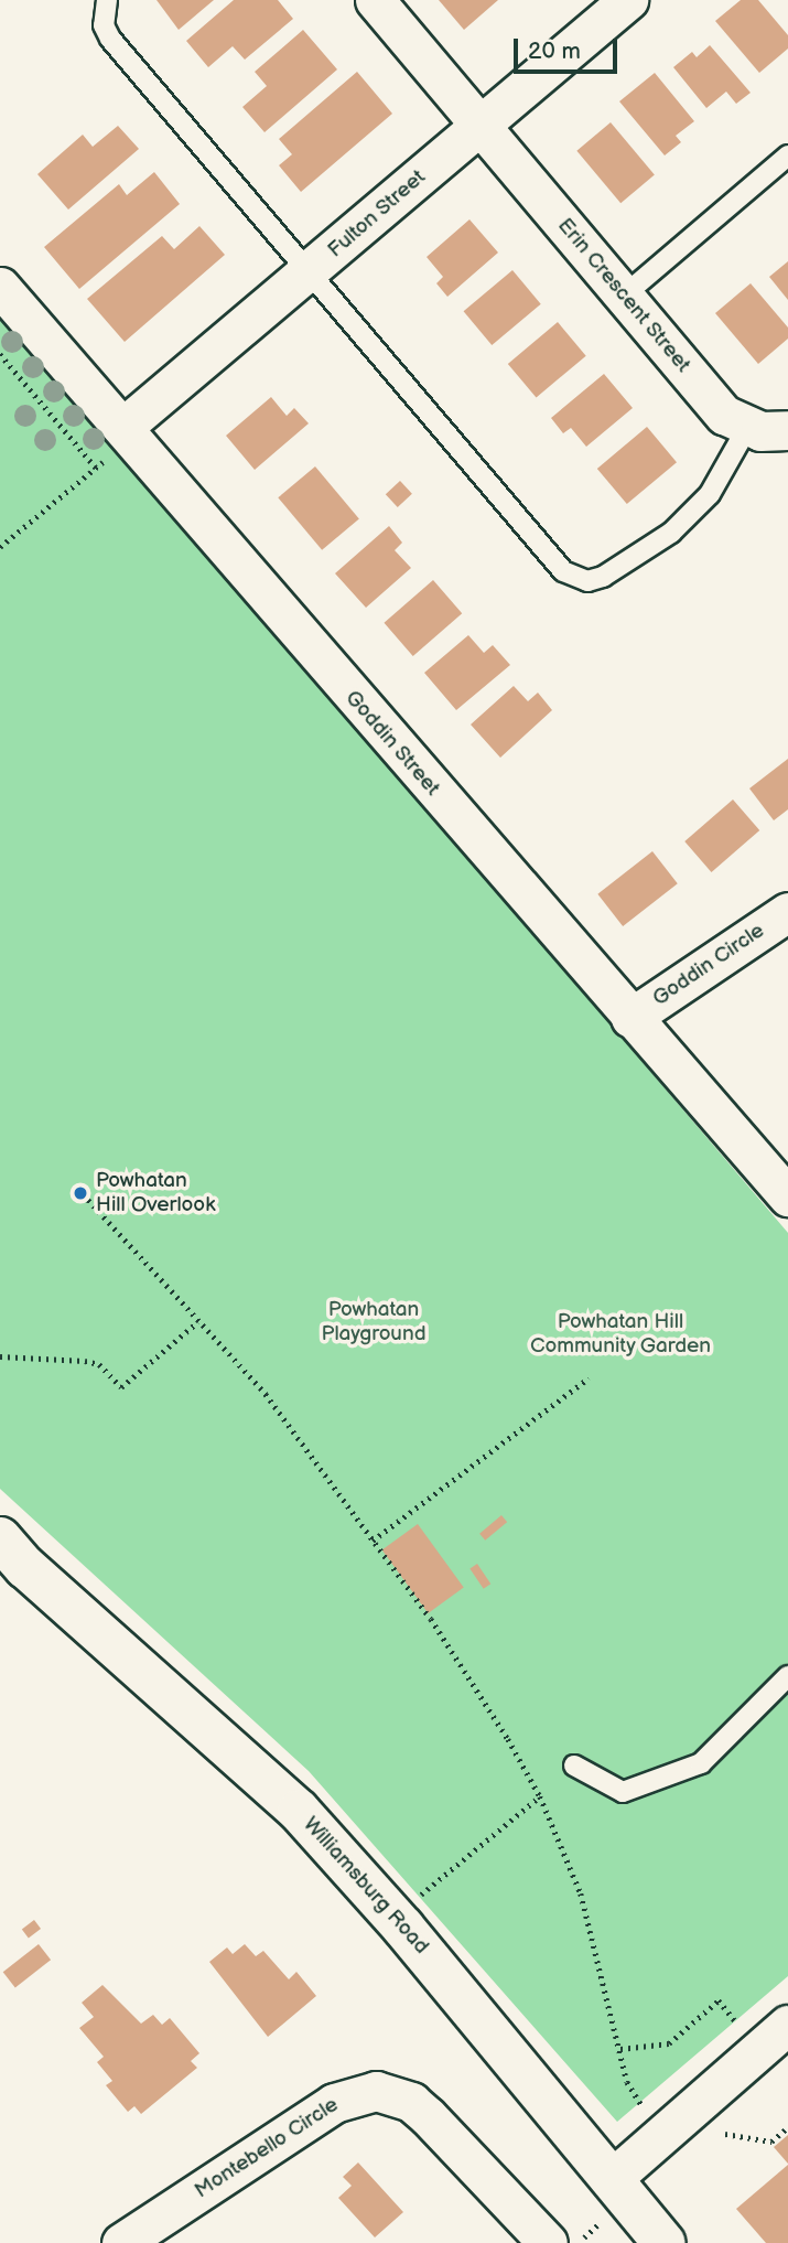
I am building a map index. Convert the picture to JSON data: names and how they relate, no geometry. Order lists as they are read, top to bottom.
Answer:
{
  "streets": {
    "main road": ["Williamsburg Road"],
    "street": [
      "Fulton Street",
      "Erin Crescent Street",
      "Goddin Street",
      "Goddin Circle",
      "Montebello Circle"
    ]
  },
  "crossings": [
    ["Fulton Street", "Erin Crescent Street"],
    ["Fulton Street", "Goddin Street"],
    ["Goddin Street", "Goddin Circle"]
  ],
  "parks": ["Powhatan Playground", "Powhatan Hill Community Garden"],
  "places": ["Powhatan Hill Overlook"],
  "scale_bar": "20 m"
}
